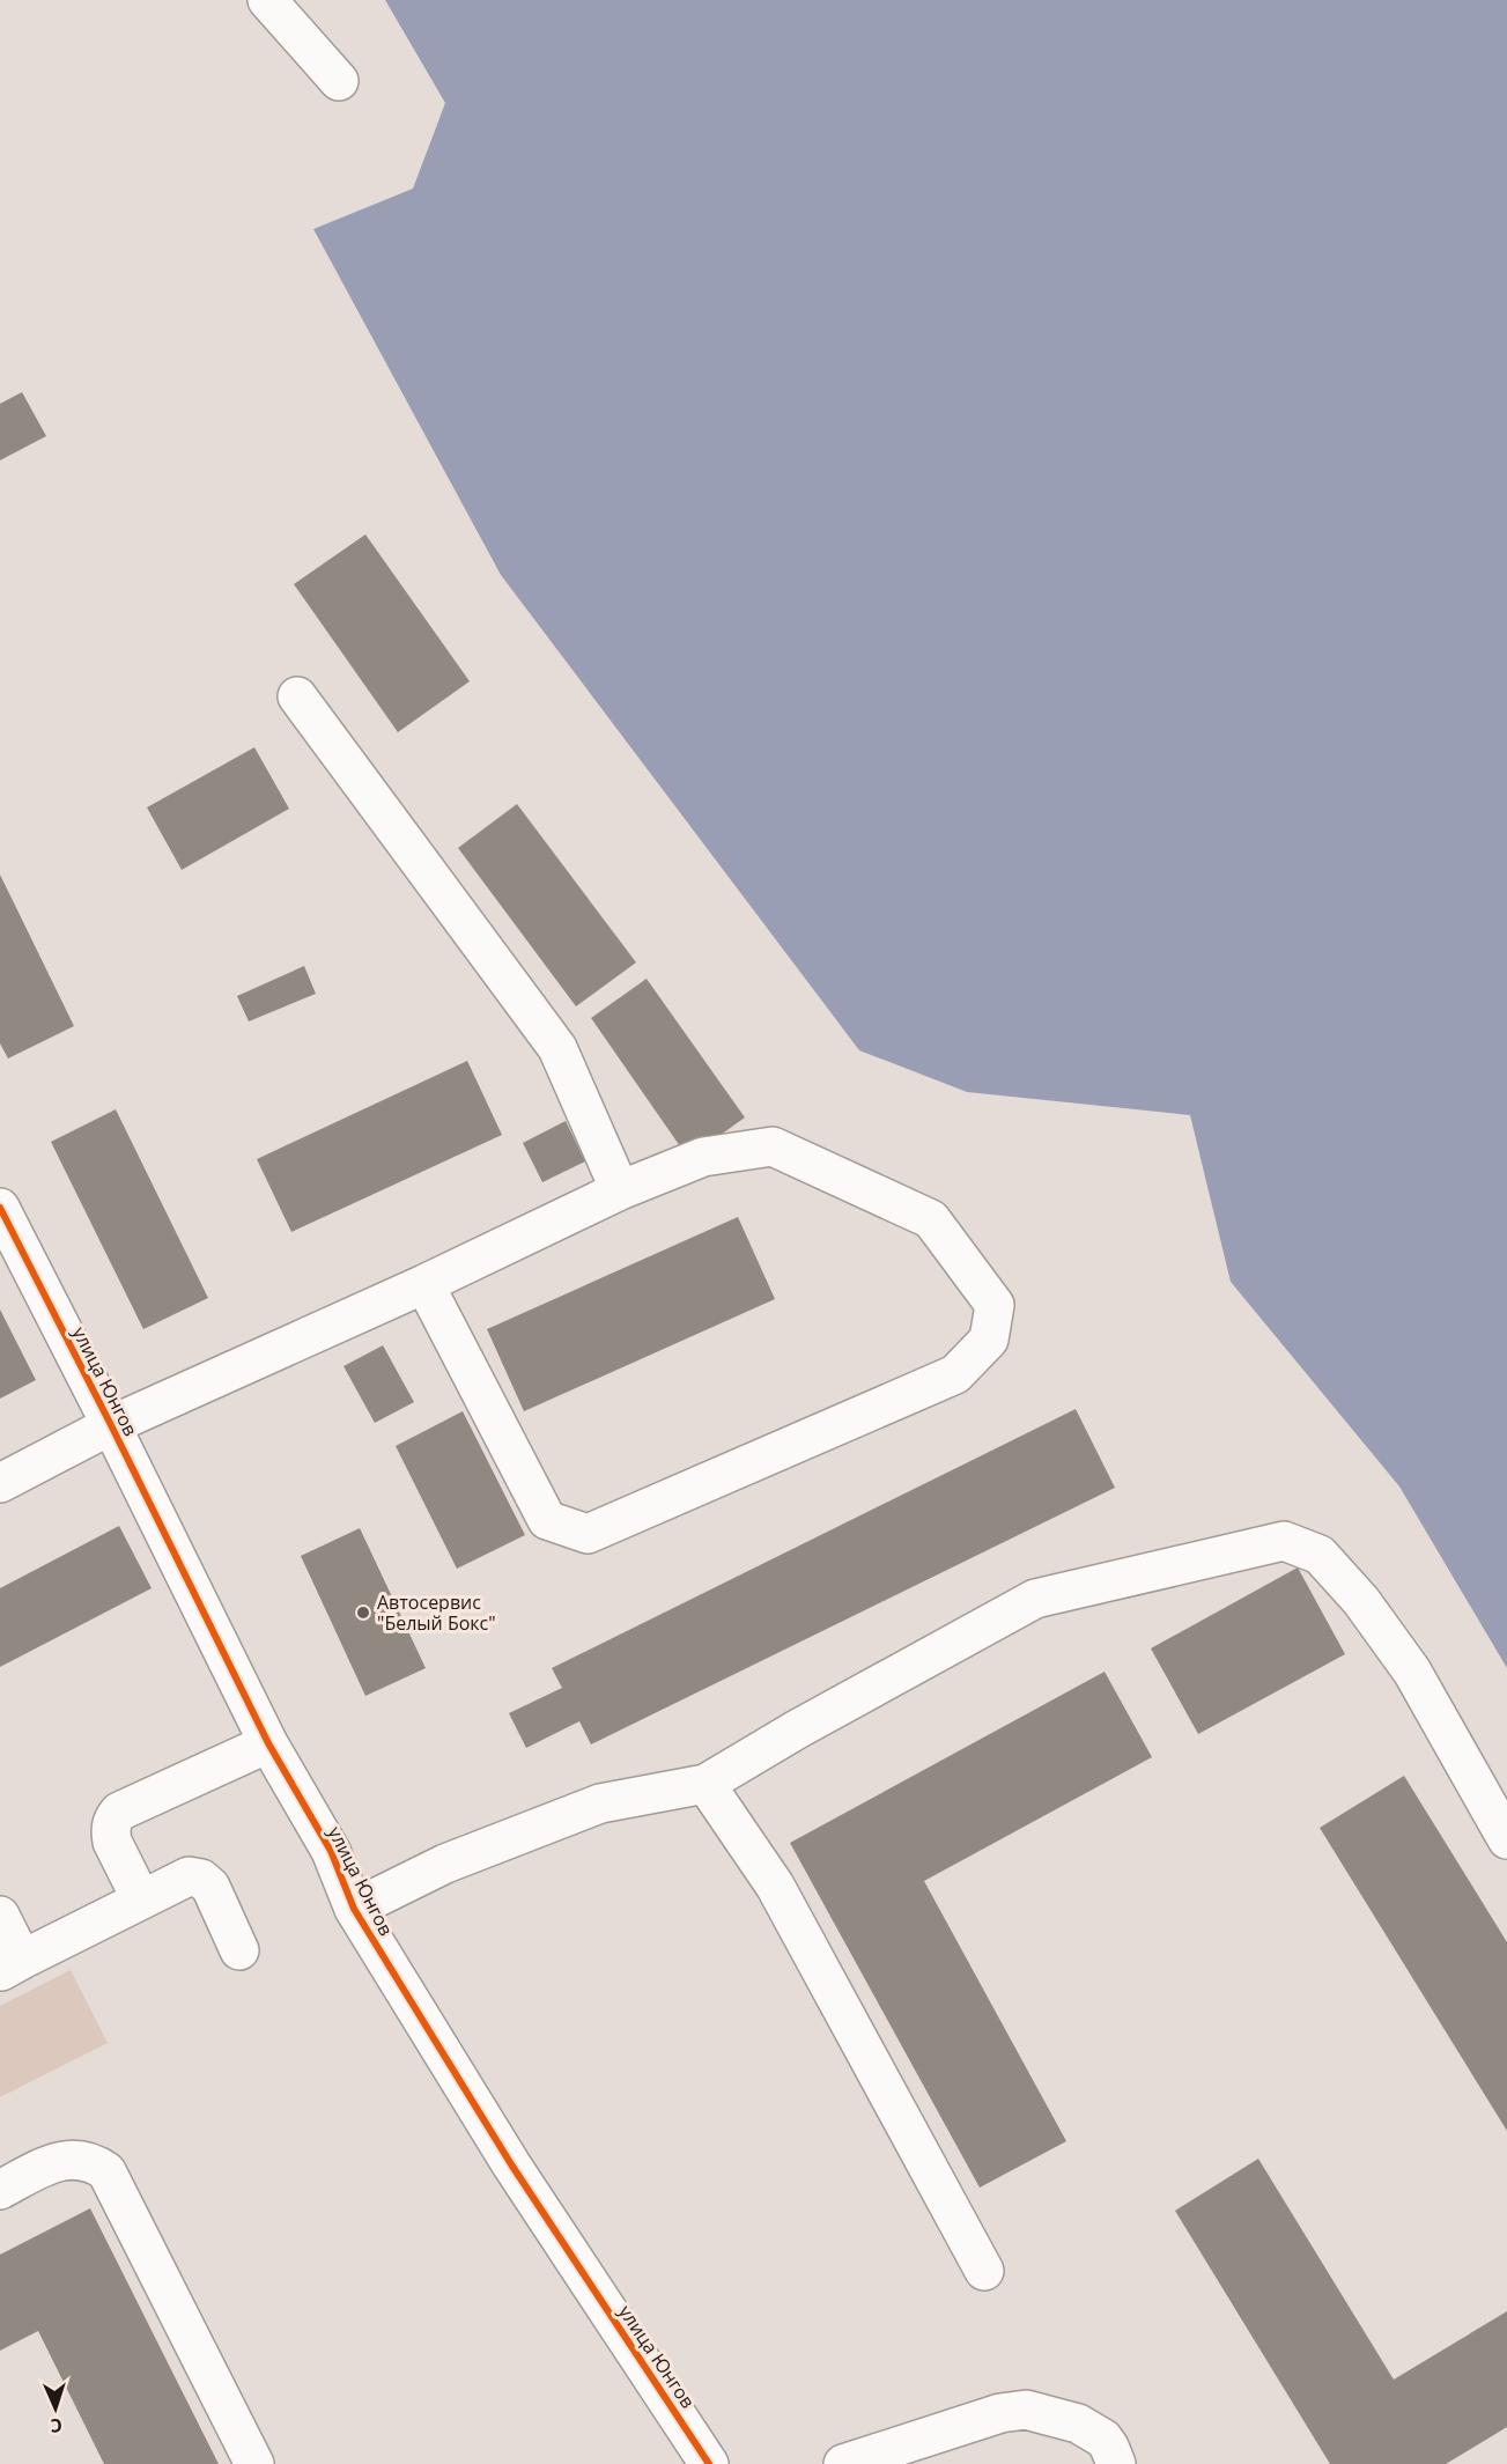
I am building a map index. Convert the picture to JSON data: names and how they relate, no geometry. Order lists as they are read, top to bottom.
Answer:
{
  "streets": {
    "street": ["улица Юнгов"]
  },
  "places": ["Автосервис \"Белый Бокс\""],
  "north": "bottom"
}
